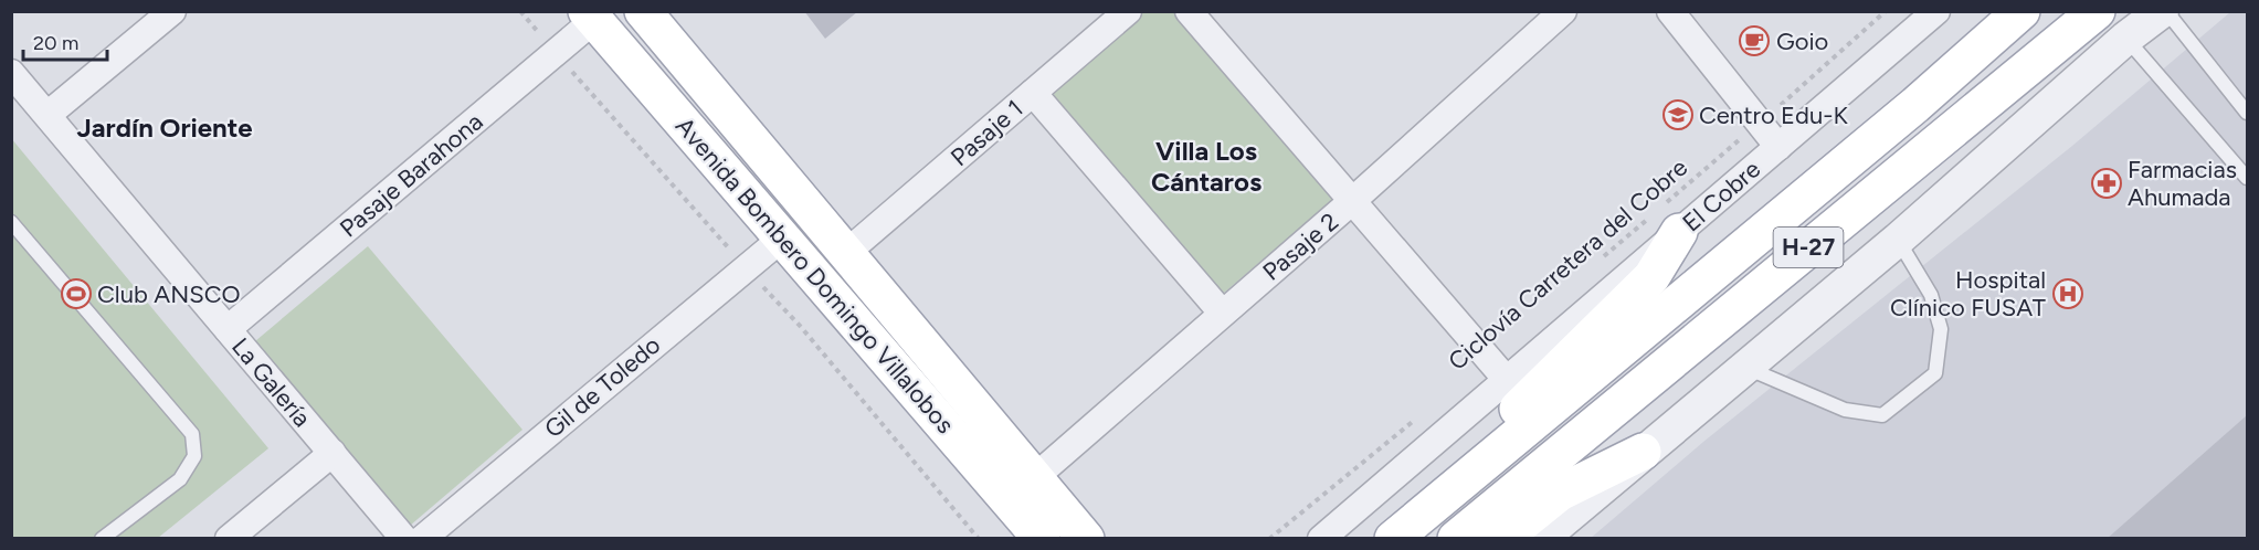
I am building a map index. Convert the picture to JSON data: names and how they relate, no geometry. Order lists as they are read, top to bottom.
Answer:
{
  "streets": {
    "main road": ["H-27", "Avenida Bombero Domingo Villalobos"],
    "street": [
      "Pasaje 1",
      "Pasaje Barahona",
      "El Cobre",
      "Pasaje 2",
      "La Galería",
      "Gil de Toledo"
    ],
    "path": ["Ciclovía Carretera del Cobre"]
  },
  "crossings": [
    ["Pasaje 1", "Avenida Bombero Domingo Villalobos"],
    ["Pasaje Barahona", "Avenida Bombero Domingo Villalobos"],
    ["Pasaje Barahona", "La Galería"],
    ["El Cobre", "Ciclovía Carretera del Cobre"],
    ["Pasaje 2", "Avenida Bombero Domingo Villalobos"],
    ["Avenida Bombero Domingo Villalobos", "Gil de Toledo"]
  ],
  "districts": ["Jardín Oriente", "Villa Los Cántaros"],
  "places": {
    "cafe": ["Goio"],
    "school or university": ["Centro Edu-K"],
    "pharmacy": ["Farmacias Ahumada"],
    "sports": ["Club ANSCO"],
    "hospital": ["Hospital Clínico FUSAT"]
  },
  "scale_bar": "20 m"
}
